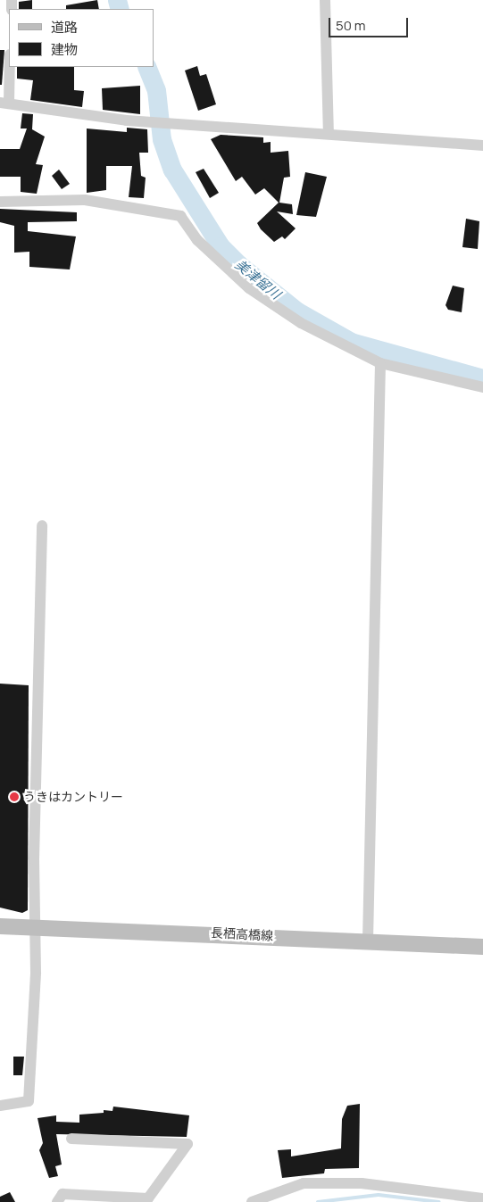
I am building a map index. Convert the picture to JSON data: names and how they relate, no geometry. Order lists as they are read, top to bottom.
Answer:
{
  "streets": {
    "main road": ["長栖高橋線"]
  },
  "water": ["美津留川"],
  "places": ["うきはカントリー"],
  "legend": ["道路", "建物"],
  "scale_bar": "50 m"
}
